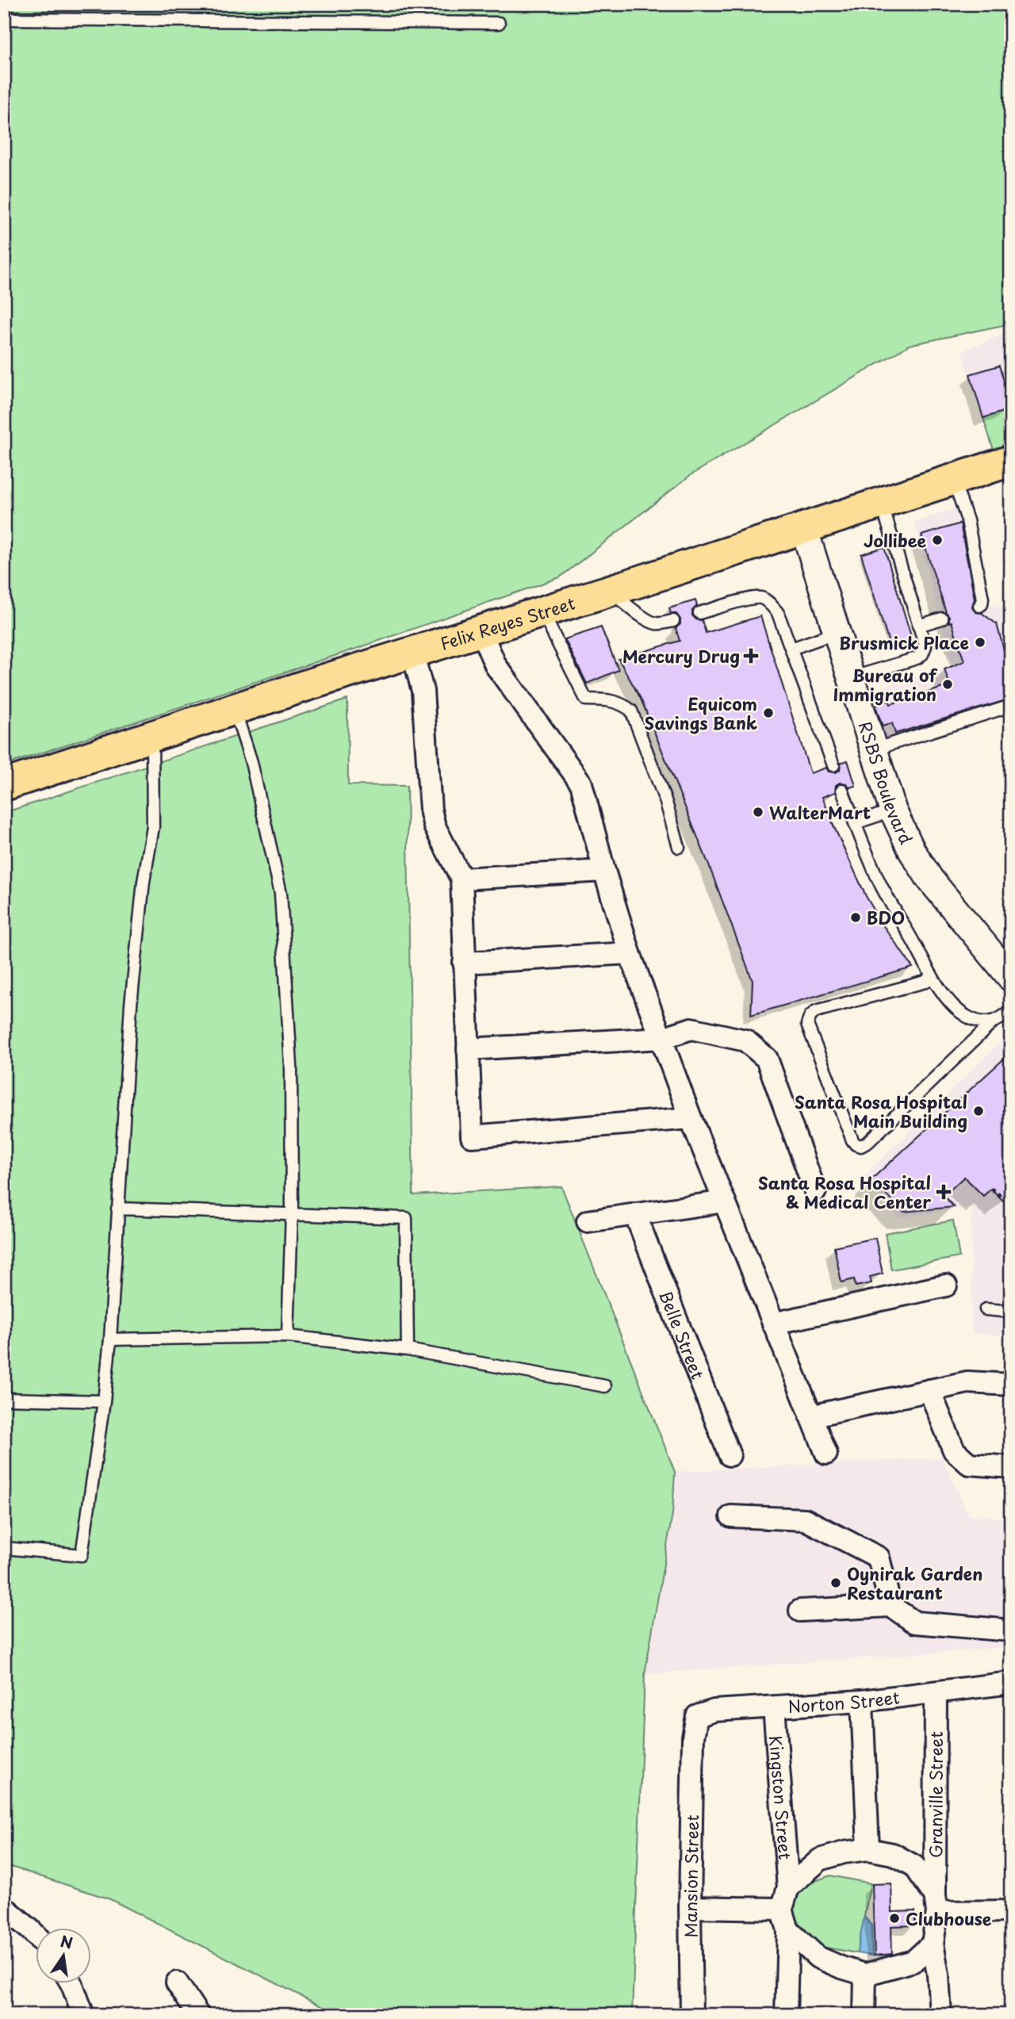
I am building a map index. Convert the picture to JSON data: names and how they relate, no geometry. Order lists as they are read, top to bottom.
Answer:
{
  "streets": {
    "main road": ["Felix Reyes Street"],
    "street": [
      "RSBS Boulevard",
      "Belle Street",
      "Norton Street",
      "Granville Street",
      "Kingston Street",
      "Mansion Street"
    ]
  },
  "crossings": [
    ["Felix Reyes Street", "RSBS Boulevard"],
    ["Norton Street", "Granville Street"],
    ["Norton Street", "Kingston Street"],
    ["Norton Street", "Mansion Street"],
    ["Granville Street", "Kingston Street"]
  ],
  "places": {
    "other": [
      "Jollibee",
      "Brusmick Place",
      "Bureau of Immigration",
      "Equicom Savings Bank",
      "WalterMart",
      "BDO",
      "Santa Rosa Hospital Main Building",
      "Oynirak Garden Restaurant",
      "Clubhouse"
    ],
    "health": ["Mercury Drug", "Santa Rosa Hospital & Medical Center"]
  },
  "north": "top"
}
